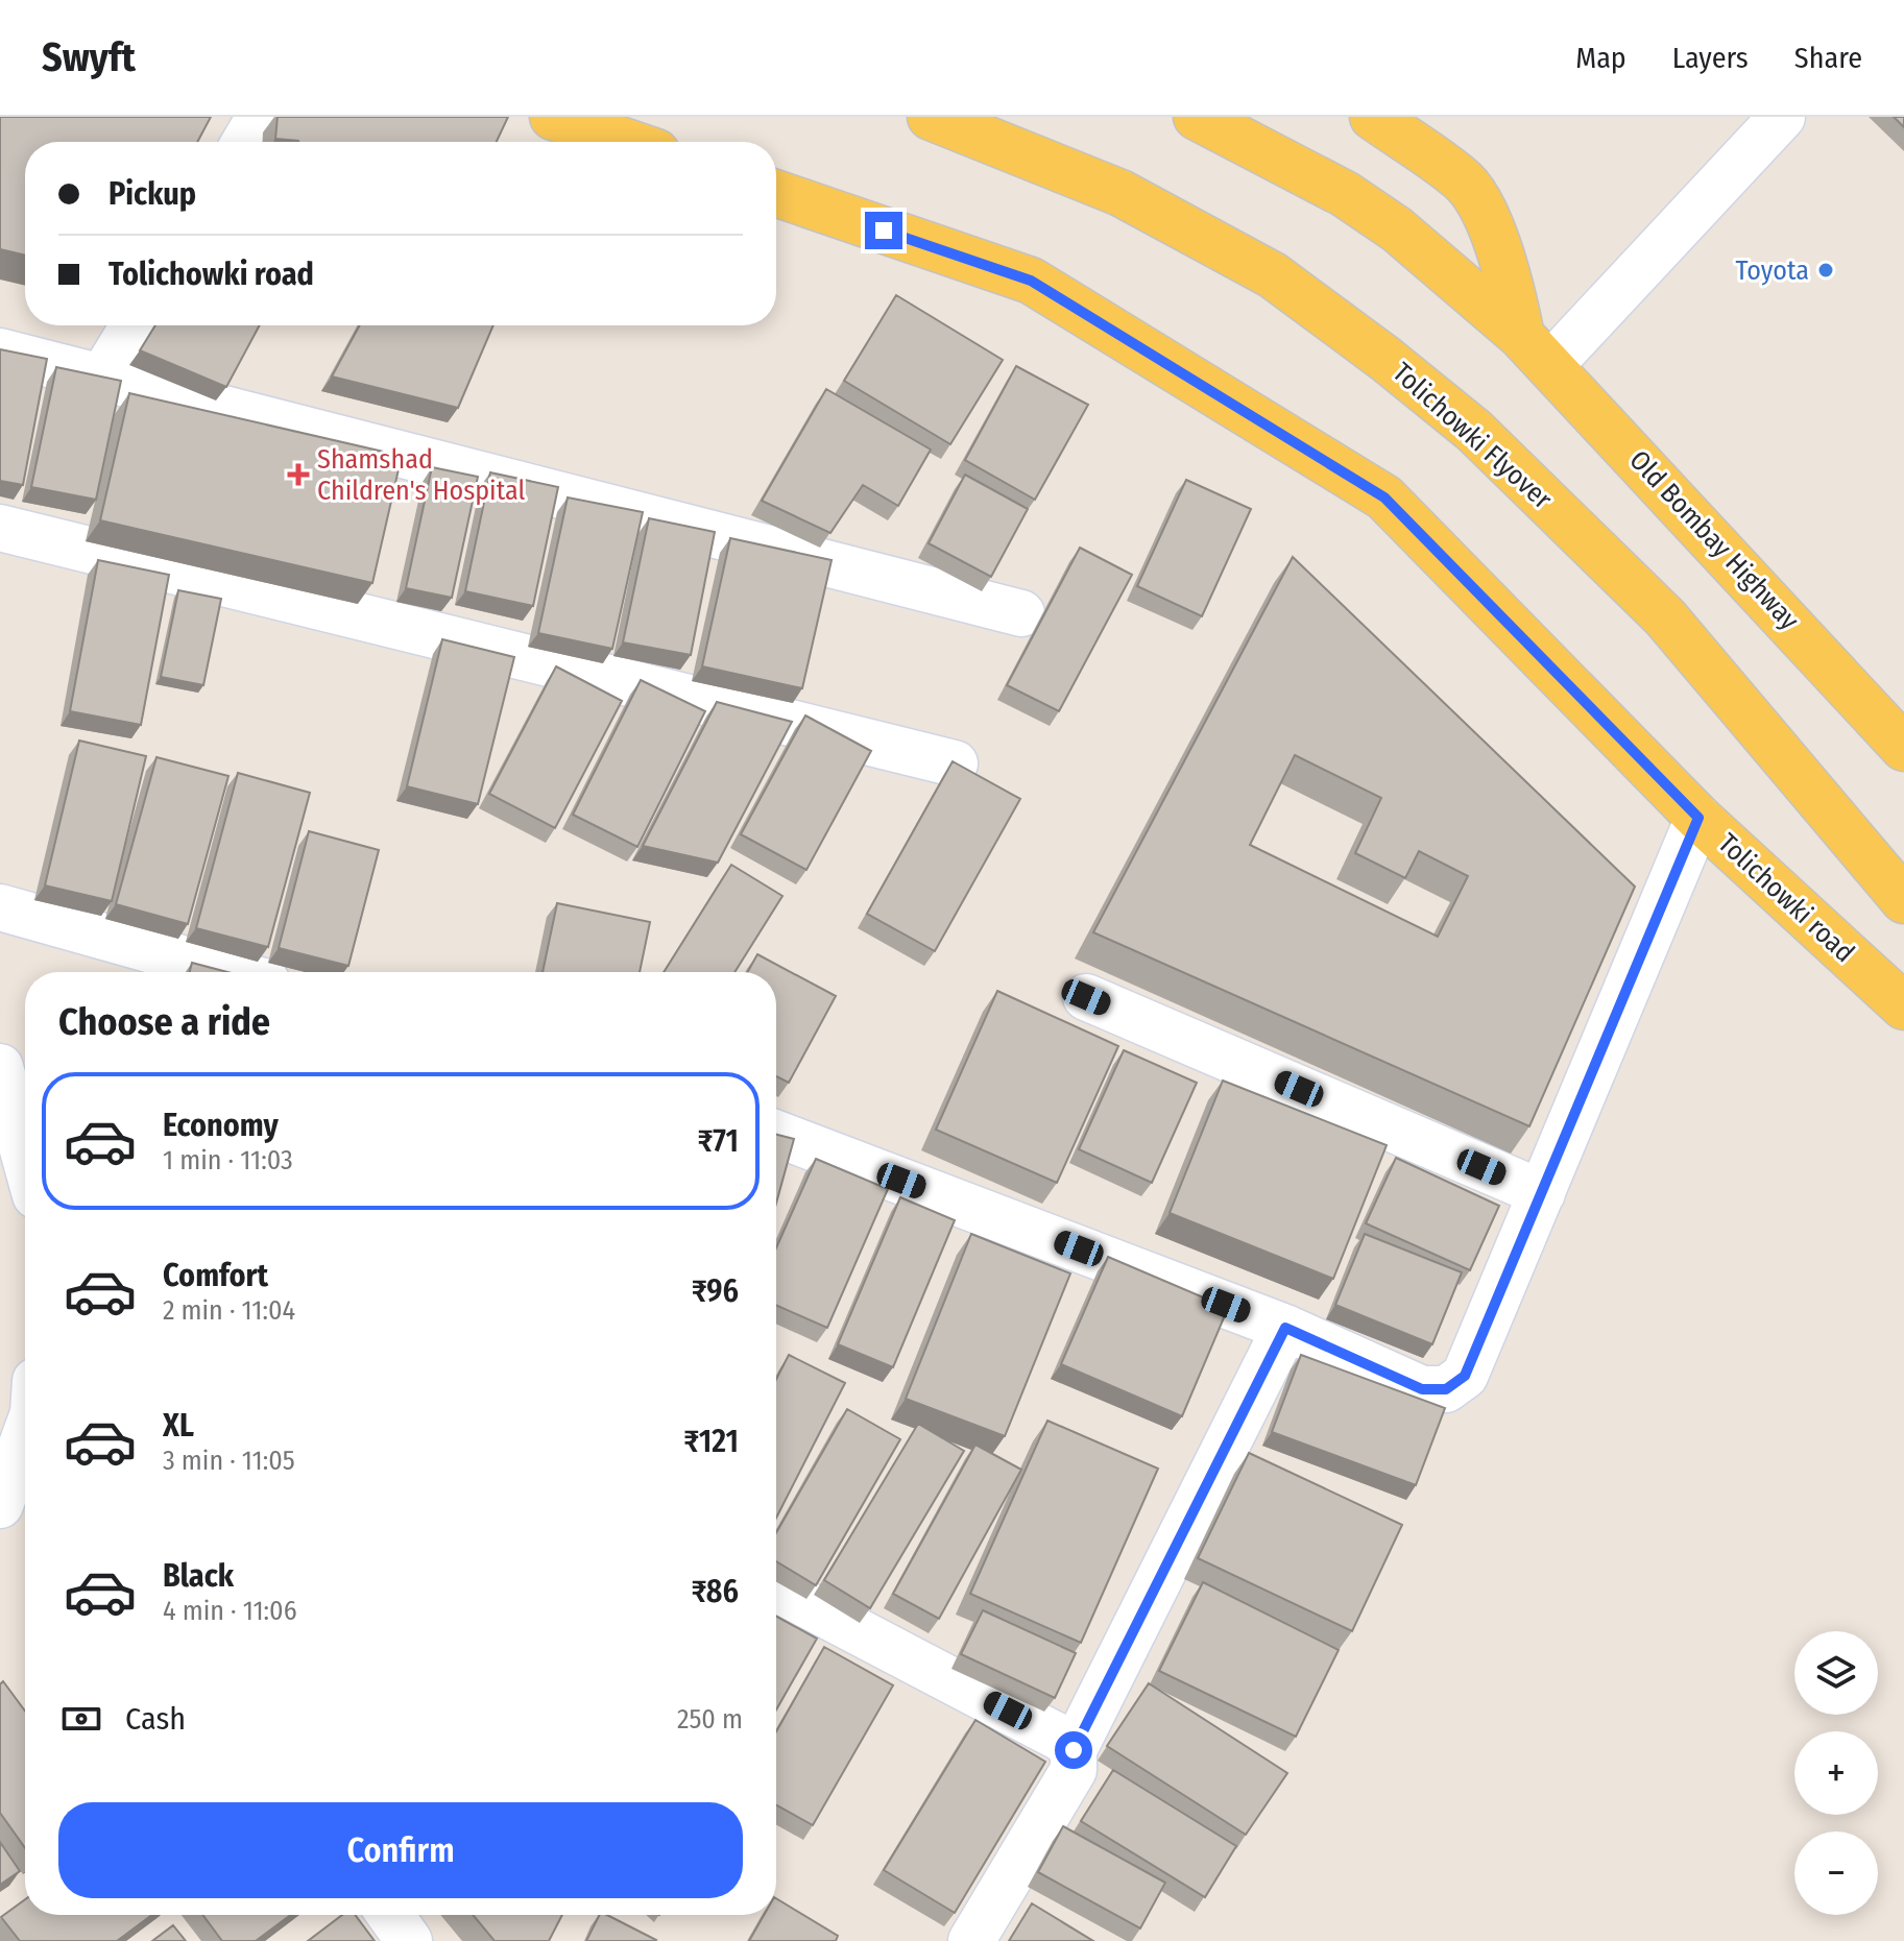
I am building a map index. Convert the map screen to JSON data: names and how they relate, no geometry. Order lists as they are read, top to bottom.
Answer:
{
  "streets": {
    "main road": ["Tolichowki Flyover", "Old Bombay Highway", "Tolichowki road"]
  },
  "places": {
    "other": ["Toyota"],
    "health": ["Shamshad Children's Hospital"]
  },
  "page": {
    "header": "Swyft",
    "nav": ["Map", "Layers", "Share"],
    "banner": ["Pickup", "Tolichowki road"],
    "heading": "Choose a ride",
    "list": [
      {
        "name": "Economy",
        "note": "1 min · 11:03",
        "value": "₹71"
      },
      {
        "name": "Comfort",
        "note": "2 min · 11:04",
        "value": "₹96"
      },
      {
        "name": "XL",
        "note": "3 min · 11:05",
        "value": "₹121"
      },
      {
        "name": "Black",
        "note": "4 min · 11:06",
        "value": "₹86"
      }
    ],
    "map_buttons": ["+", "−"],
    "pay": ["Cash", "250 m"],
    "buttons": "Confirm"
  }
}
